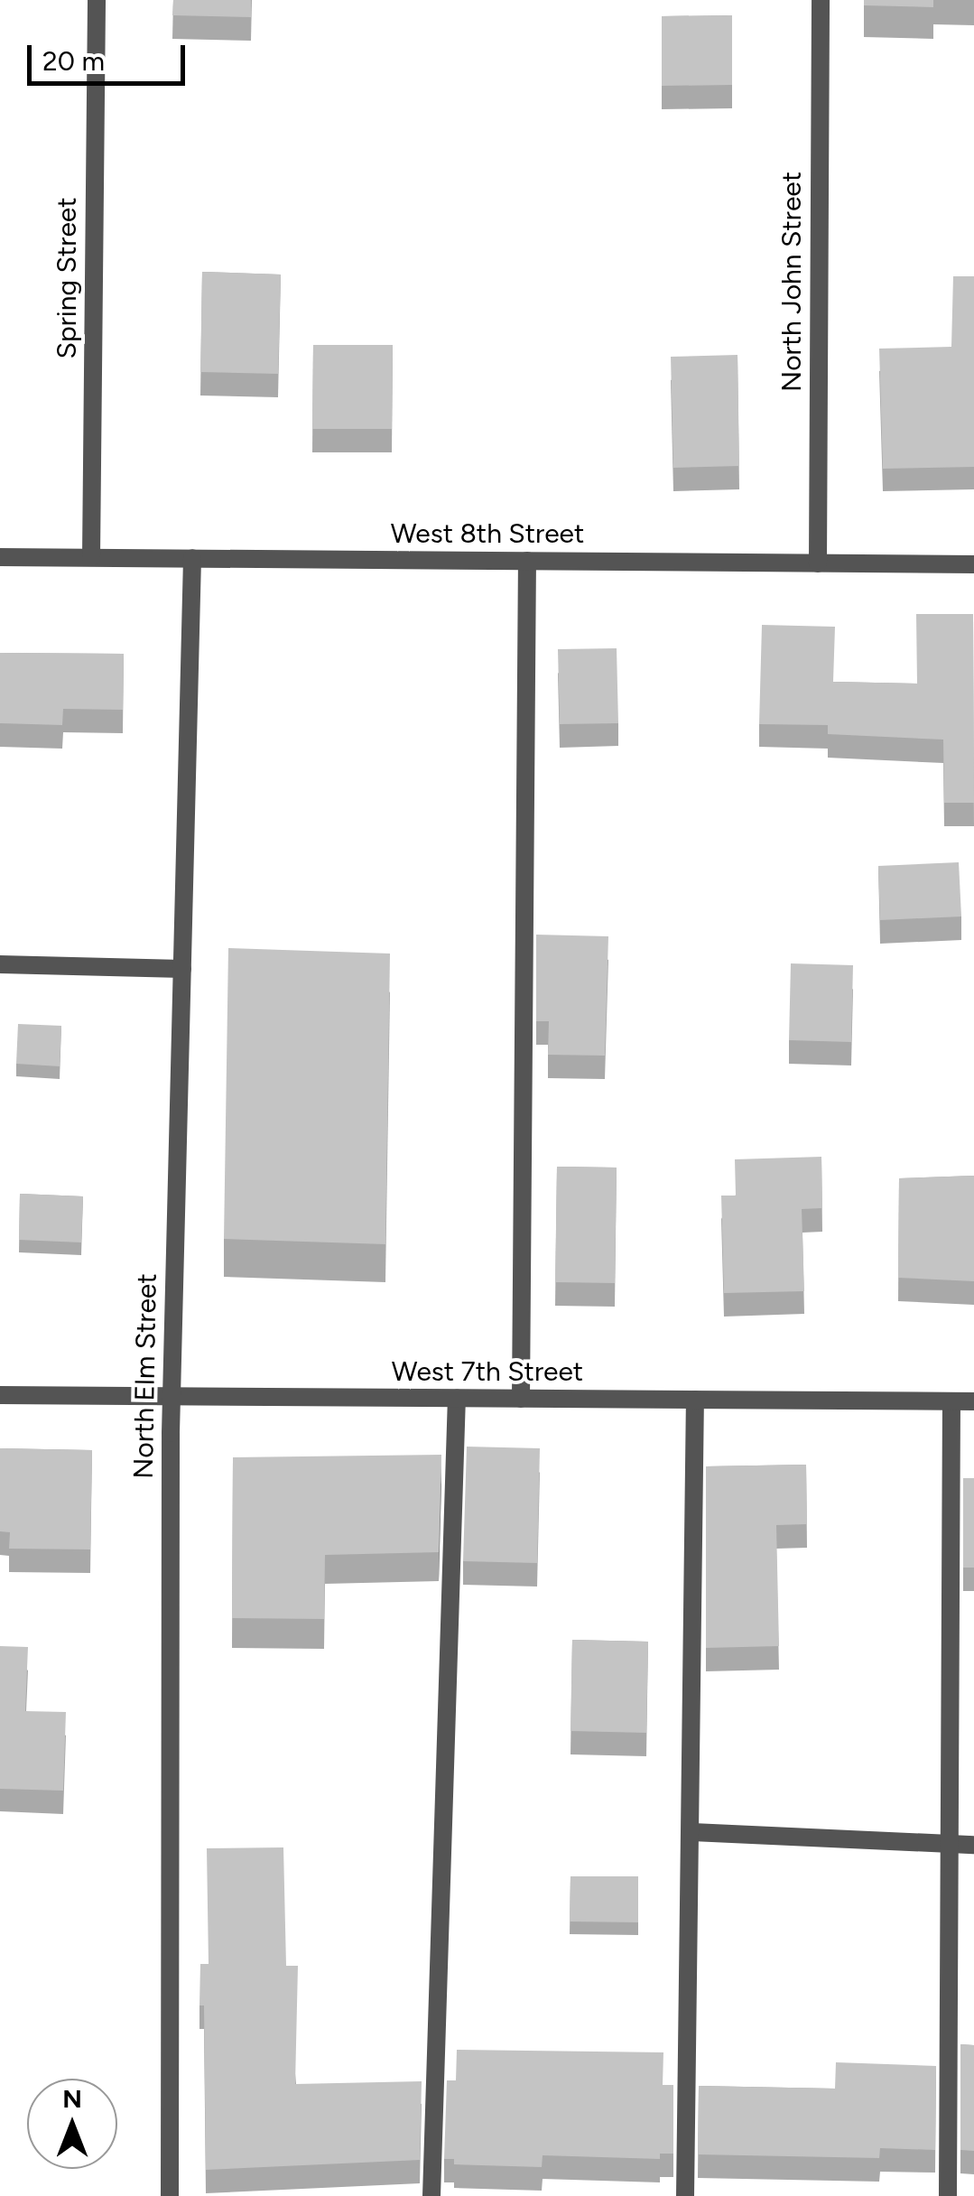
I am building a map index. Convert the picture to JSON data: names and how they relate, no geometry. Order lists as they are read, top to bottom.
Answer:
{
  "streets": {
    "street": [
      "Spring Street",
      "North John Street",
      "West 8th Street",
      "West 7th Street",
      "North Elm Street"
    ]
  },
  "crossings": [
    ["Spring Street", "West 8th Street"],
    ["North John Street", "West 8th Street"],
    ["West 8th Street", "North Elm Street"],
    ["West 7th Street", "North Elm Street"]
  ],
  "scale_bar": "20 m",
  "north": "top"
}
